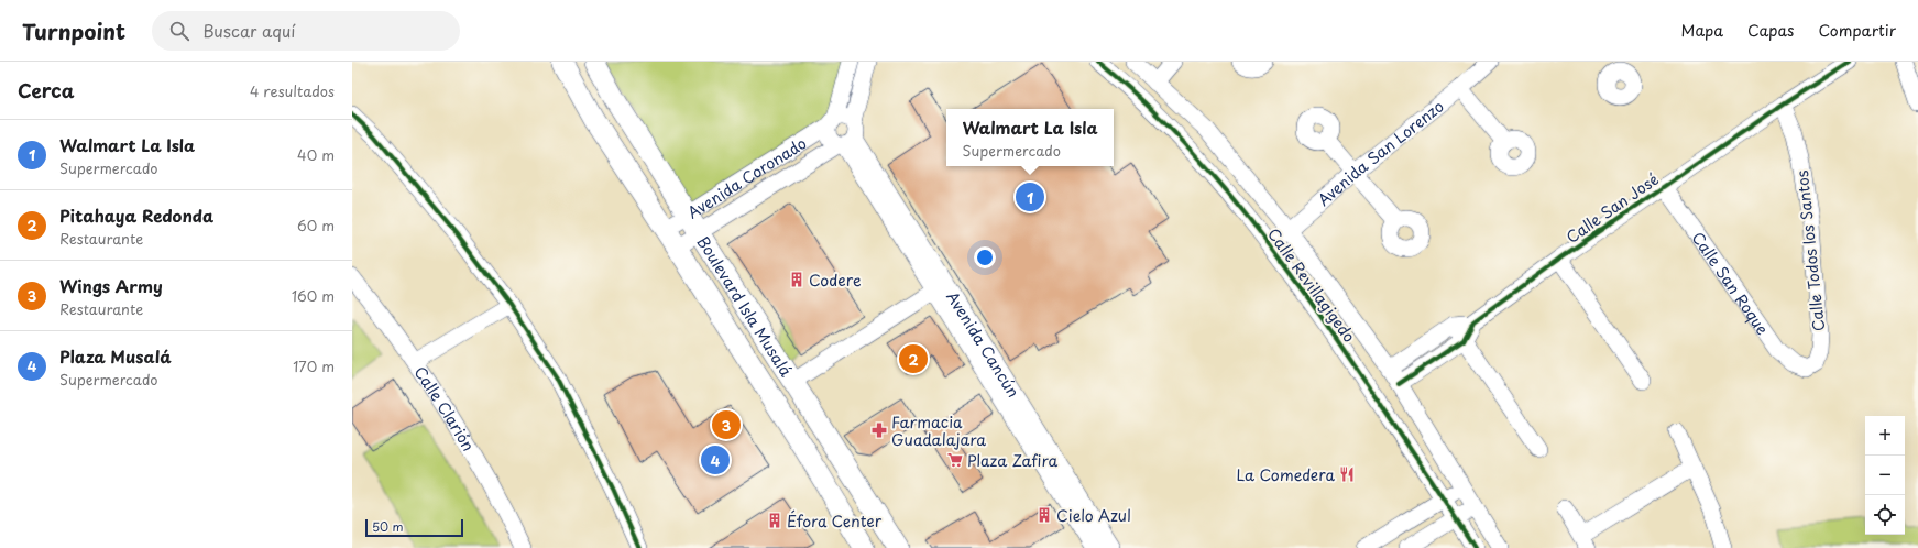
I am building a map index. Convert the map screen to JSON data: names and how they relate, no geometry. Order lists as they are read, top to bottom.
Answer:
{
  "streets": {
    "main road": ["Boulevard Isla Musalá"],
    "street": [
      "Avenida San Lorenzo",
      "Avenida Coronado",
      "Calle San José",
      "Calle Todos los Santos",
      "Calle San Roque",
      "Calle Revillagigedo",
      "Avenida Cancún",
      "Calle Clarión"
    ]
  },
  "crossings": [
    ["Avenida San Lorenzo", "Calle Revillagigedo"],
    ["Avenida Coronado", "Boulevard Isla Musalá"],
    ["Avenida Coronado", "Avenida Cancún"],
    ["Calle San José", "Calle Todos los Santos"],
    ["Calle San José", "Calle San Roque"],
    ["Calle San José", "Calle Revillagigedo"],
    ["Calle Todos los Santos", "Calle San Roque"]
  ],
  "places": {
    "building": ["Codere", "Cielo Azul", "Éfora Center"],
    "pharmacy": ["Farmacia Guadalajara"],
    "supermarket": ["Plaza Zafira"],
    "restaurant": ["La Comedera"]
  },
  "scale_bar": "50 m",
  "page": {
    "header": "Turnpoint",
    "search": "Buscar aquí",
    "nav": ["Mapa", "Capas", "Compartir"],
    "heading": ["Cerca", "4 resultados"],
    "popup": ["Walmart La Isla", "Supermercado"],
    "list": [
      {
        "mark": "1",
        "name": "Walmart La Isla",
        "note": "Supermercado",
        "value": "40 m"
      },
      {
        "mark": "2",
        "name": "Pitahaya Redonda",
        "note": "Restaurante",
        "value": "60 m"
      },
      {
        "mark": "3",
        "name": "Wings Army",
        "note": "Restaurante",
        "value": "160 m"
      },
      {
        "mark": "4",
        "name": "Plaza Musalá",
        "note": "Supermercado",
        "value": "170 m"
      }
    ],
    "pins": [
      "1",
      "2",
      "3",
      "4"
    ],
    "map_buttons": ["+", "−"],
    "scale": "50 m"
  }
}
